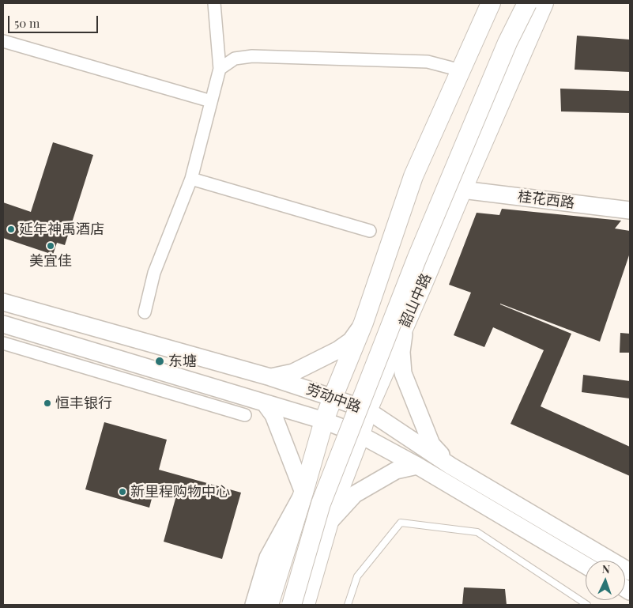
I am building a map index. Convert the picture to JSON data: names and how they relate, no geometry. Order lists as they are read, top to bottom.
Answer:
{
  "streets": {
    "main road": ["桂花西路", "韶山中路", "劳动中路"]
  },
  "crossings": [
    ["桂花西路", "韶山中路"],
    ["韶山中路", "劳动中路"]
  ],
  "places": [
    "延年神禹酒店",
    "美宜佳",
    "东塘",
    "恒丰银行",
    "新里程购物中心"
  ],
  "scale_bar": "50 m",
  "north": "top"
}
